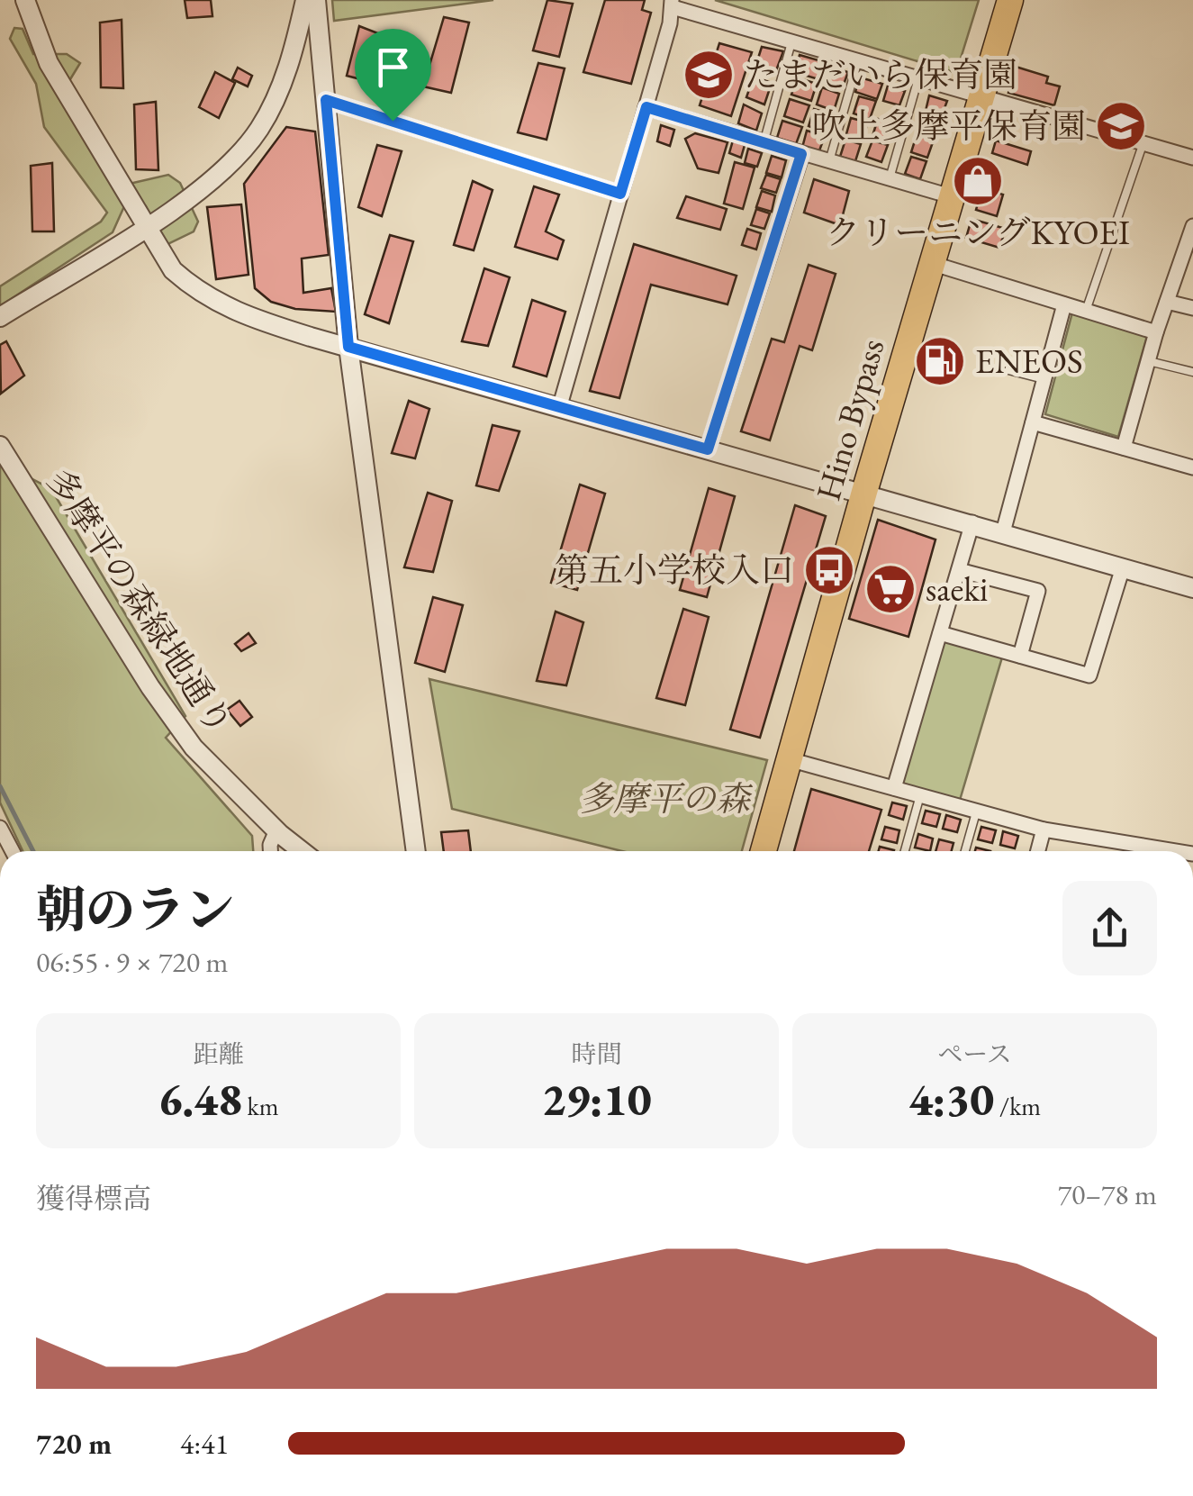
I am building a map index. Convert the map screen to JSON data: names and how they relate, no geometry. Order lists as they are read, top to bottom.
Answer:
{
  "streets": {
    "highway": ["Hino Bypass"],
    "street": ["多摩平の森緑地通り"]
  },
  "parks": ["多摩平の森"],
  "places": {
    "school or university": ["たまだいら保育園", "吹上多摩平保育園"],
    "shop": ["クリーニングKYOEI"],
    "fuel station": ["ENEOS"],
    "bus stop": ["第五小学校入口"],
    "supermarket": ["saeki"]
  },
  "page": {
    "heading": ["朝のラン", "06:55 · 9 × 720 m"],
    "stats": [
      ["距離", "6.48 km"],
      ["時間", "29:10"],
      ["ペース", "4:30 /km"]
    ],
    "chart": ["獲得標高", "70–78 m"],
    "list": [
      {
        "name": "720 m",
        "note": "4:41"
      }
    ]
  }
}
